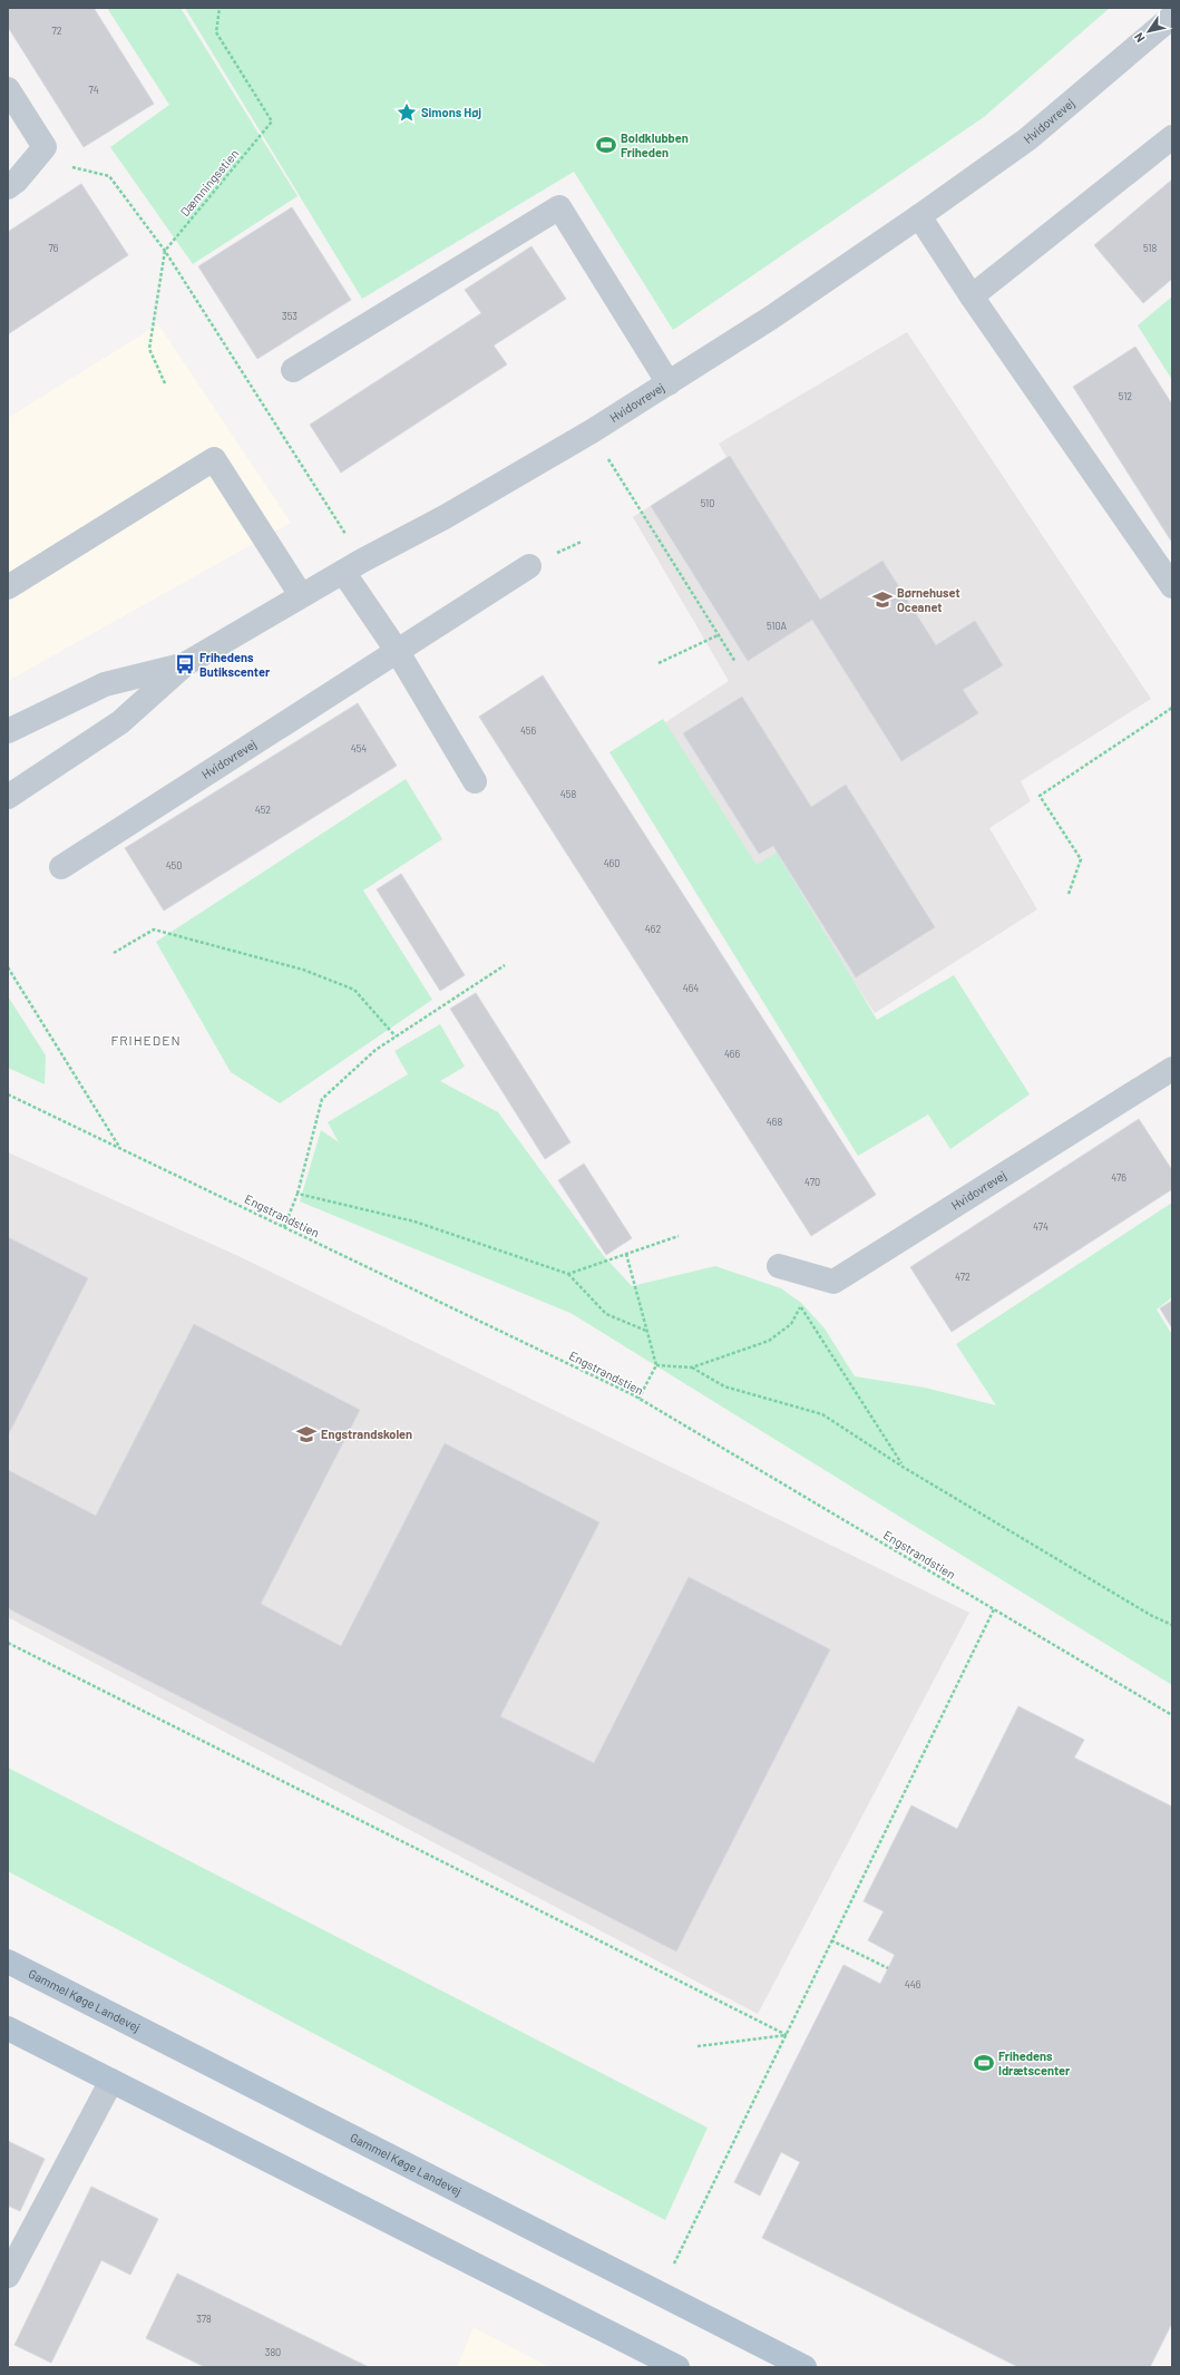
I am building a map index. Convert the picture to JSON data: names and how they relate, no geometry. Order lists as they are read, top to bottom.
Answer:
{
  "streets": {
    "main road": ["Gammel Køge Landevej"],
    "street": ["Hvidovrevej"],
    "path": ["Dæmningsstien", "Engstrandstien"]
  },
  "districts": ["FRIHEDEN"],
  "places": {
    "place": ["Simons Høj"],
    "sports": ["Boldklubben Friheden", "Frihedens Idrætscenter"],
    "school or university": ["Børnehuset Oceanet", "Engstrandskolen"],
    "bus stop": ["Frihedens Butikscenter"]
  },
  "house_numbers": [
    "72",
    "74",
    "76",
    "518",
    "353",
    "512",
    "510",
    "510A",
    "456",
    "454",
    "458",
    "452",
    "460",
    "450",
    "462",
    "464",
    "466",
    "468",
    "476",
    "470",
    "474",
    "472",
    "446",
    "378",
    "380"
  ],
  "north": "bottom left"
}
